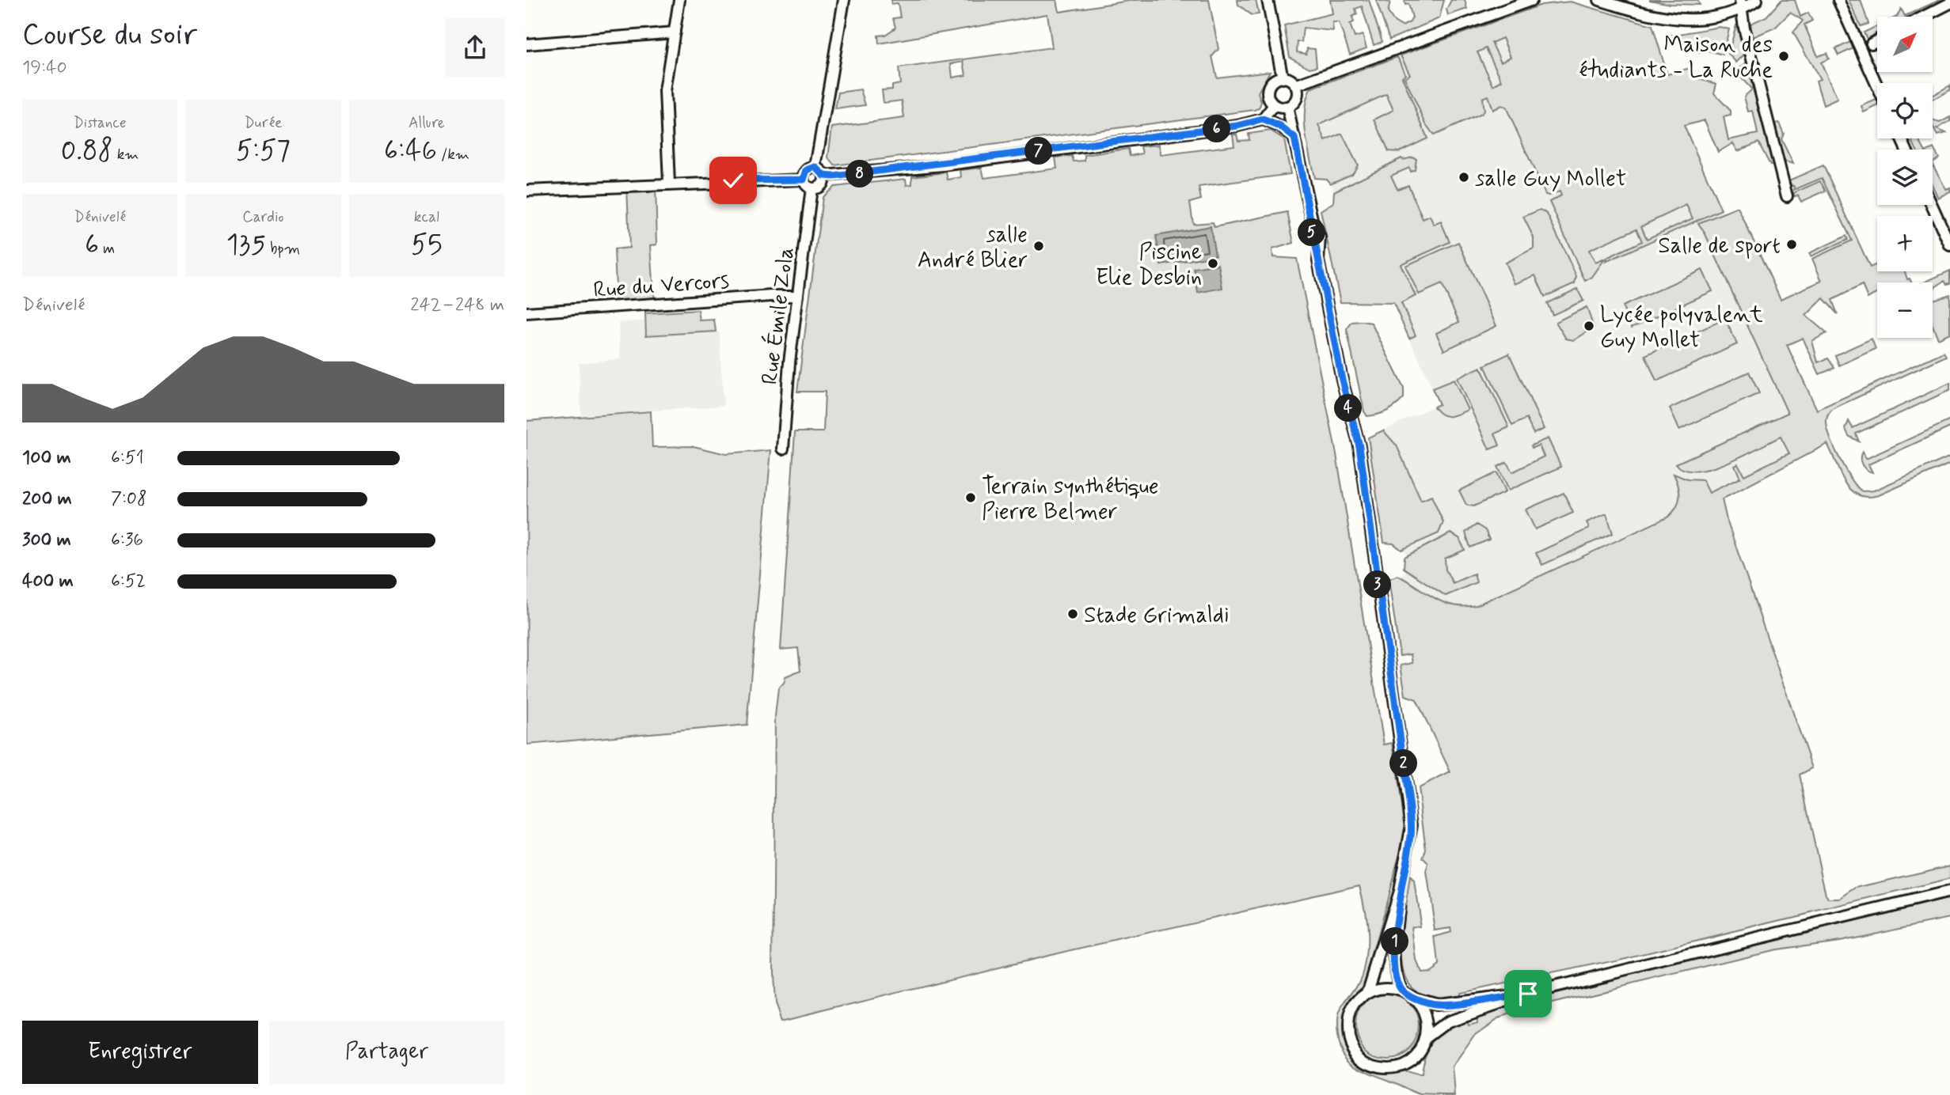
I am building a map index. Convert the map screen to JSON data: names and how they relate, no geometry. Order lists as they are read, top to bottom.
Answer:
{
  "streets": {
    "street": ["Rue du Vercors", "Rue Émile Zola"]
  },
  "crossings": [
    ["Rue du Vercors", "Rue Émile Zola"]
  ],
  "places": [
    "Maison des étudiants - La Ruche",
    "salle Guy Mollet",
    "Salle de sport",
    "salle André Blier",
    "Piscine Elie Desbin",
    "Lycée polyvalent Guy Mollet",
    "Terrain synthétique Pierre Belmer",
    "Stade Grimaldi"
  ],
  "north": "top right",
  "page": {
    "heading": ["Course du soir", "19:40"],
    "map_buttons": ["+", "−"],
    "stats": [
      ["Distance", "0.88 km"],
      ["Durée", "5:57"],
      ["Allure", "6:46 /km"],
      ["Dénivelé", "6 m"],
      ["Cardio", "135 bpm"],
      ["kcal", "55"]
    ],
    "pins": [
      "6",
      "7",
      "8",
      "5",
      "4",
      "3",
      "2",
      "1"
    ],
    "chart": ["Dénivelé", "242–248 m"],
    "list": [
      {
        "name": "100 m",
        "note": "6:51"
      },
      {
        "name": "200 m",
        "note": "7:08"
      },
      {
        "name": "300 m",
        "note": "6:36"
      },
      {
        "name": "400 m",
        "note": "6:52"
      }
    ],
    "buttons": ["Enregistrer", "Partager"]
  }
}
